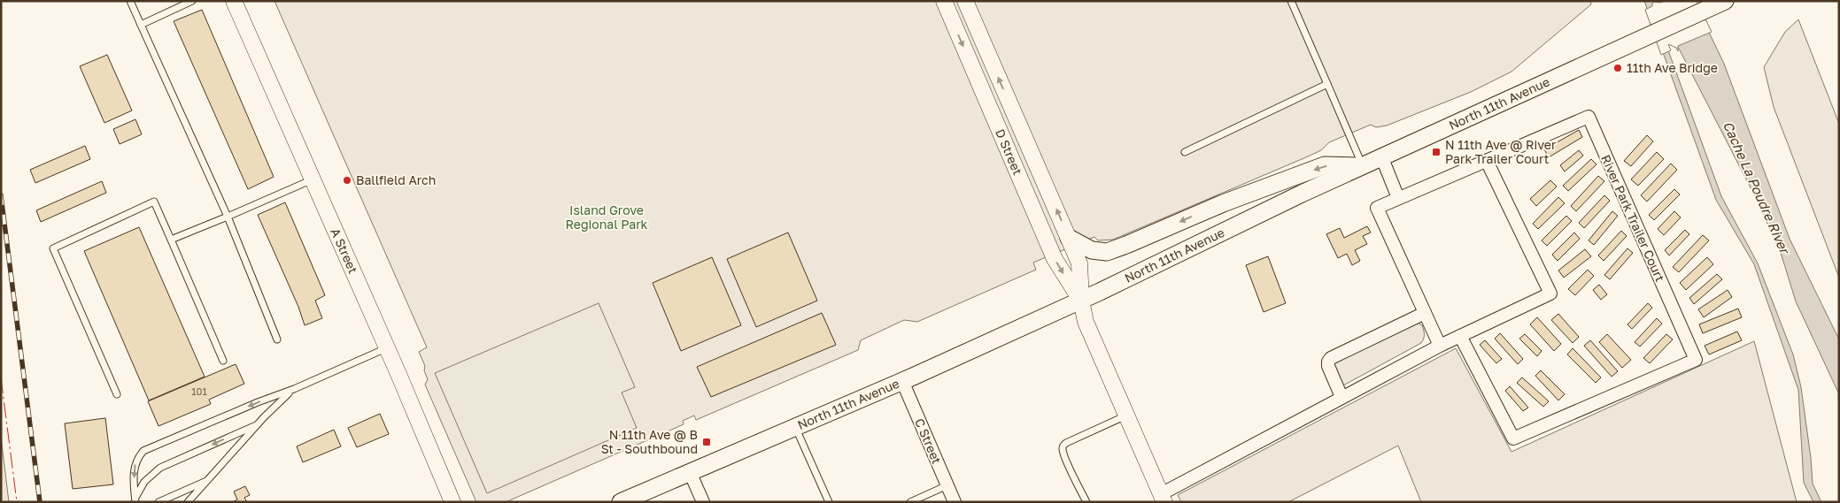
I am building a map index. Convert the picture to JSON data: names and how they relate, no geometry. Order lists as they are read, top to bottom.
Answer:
{
  "streets": {
    "main road": ["North 11th Avenue"],
    "street": [
      "D Street",
      "River Park Trailer Court",
      "A Street",
      "C Street"
    ]
  },
  "crossings": [
    ["North 11th Avenue", "D Street"],
    ["North 11th Avenue", "C Street"]
  ],
  "water": ["Cache La Poudre River"],
  "parks": ["Island Grove Regional Park"],
  "places": {
    "other": ["11th Ave Bridge", "Ballfield Arch"],
    "transit": ["N 11th Ave @ River Park Trailer Court", "N 11th Ave @ B St - Southbound"]
  },
  "house_numbers": ["101"]
}
